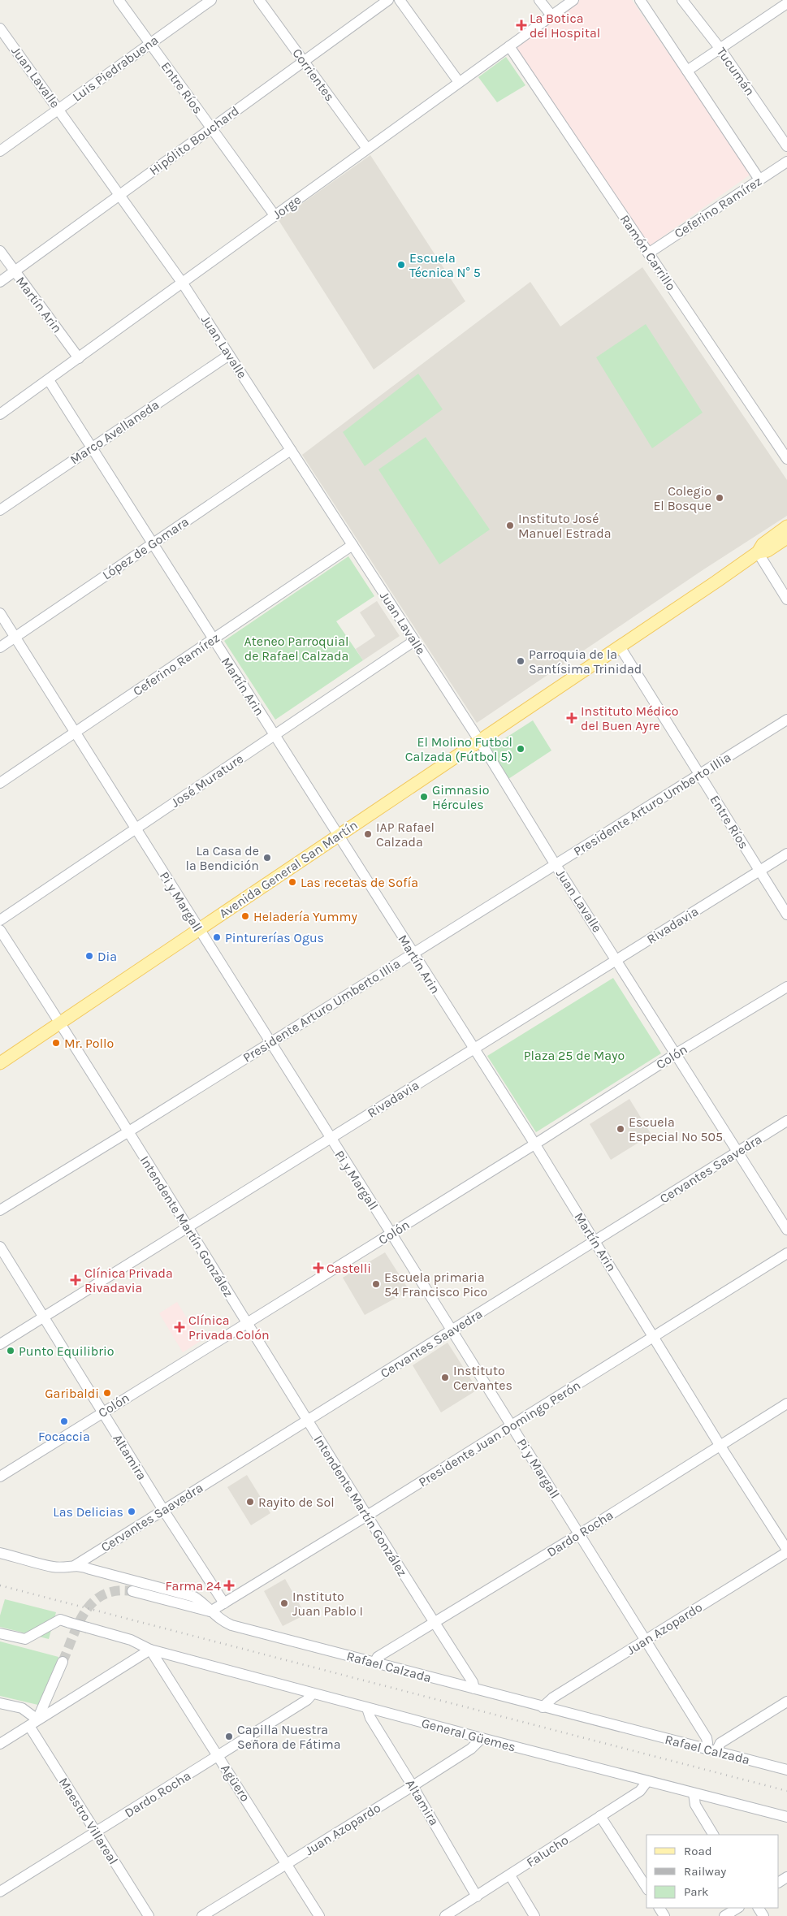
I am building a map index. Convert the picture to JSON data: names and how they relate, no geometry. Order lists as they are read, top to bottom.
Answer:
{
  "streets": {
    "main road": ["Avenida General San Martín"],
    "street": [
      "Luis Piedrabuena",
      "Tucumán",
      "Corrientes",
      "Juan Lavalle",
      "Entre Ríos",
      "Hipólito Bouchard",
      "Jorge",
      "Ceferino Ramírez",
      "Ramón Carrillo",
      "Martín Arin",
      "Marco Avellaneda",
      "López de Gomara",
      "José Murature",
      "Presidente Arturo Umberto Illia",
      "Pi y Margall",
      "Rivadavia",
      "Colón",
      "Cervantes Saavedra",
      "Intendente Martín González",
      "Presidente Juan Domingo Perón",
      "Altamira",
      "Dardo Rocha",
      "Juan Azopardo",
      "Rafael Calzada",
      "General Güemes",
      "Agüero",
      "Maestro Villareal",
      "Falucho"
    ]
  },
  "crossings": [
    ["Luis Piedrabuena", "Juan Lavalle"],
    ["Luis Piedrabuena", "Entre Ríos"],
    ["Corrientes", "Hipólito Bouchard"],
    ["Corrientes", "Jorge"],
    ["Juan Lavalle", "Hipólito Bouchard"],
    ["Juan Lavalle", "Jorge"],
    ["Juan Lavalle", "Ceferino Ramírez"],
    ["Juan Lavalle", "Marco Avellaneda"],
    ["Juan Lavalle", "López de Gomara"],
    ["Juan Lavalle", "José Murature"],
    ["Juan Lavalle", "Presidente Arturo Umberto Illia"],
    ["Juan Lavalle", "Avenida General San Martín"],
    ["Juan Lavalle", "Rivadavia"],
    ["Juan Lavalle", "Colón"],
    ["Juan Lavalle", "Cervantes Saavedra"],
    ["Entre Ríos", "Hipólito Bouchard"],
    ["Entre Ríos", "Jorge"],
    ["Entre Ríos", "Presidente Arturo Umberto Illia"],
    ["Entre Ríos", "Avenida General San Martín"],
    ["Entre Ríos", "Rivadavia"],
    ["Hipólito Bouchard", "Martín Arin"],
    ["Jorge", "Ramón Carrillo"],
    ["Jorge", "Martín Arin"],
    ["Ceferino Ramírez", "Ramón Carrillo"],
    ["Ceferino Ramírez", "Martín Arin"],
    ["Ceferino Ramírez", "Pi y Margall"],
    ["Martín Arin", "Marco Avellaneda"],
    ["Martín Arin", "López de Gomara"],
    ["Martín Arin", "José Murature"],
    ["Martín Arin", "Presidente Arturo Umberto Illia"],
    ["Martín Arin", "Avenida General San Martín"],
    ["Martín Arin", "Rivadavia"],
    ["Martín Arin", "Colón"],
    ["Martín Arin", "Cervantes Saavedra"],
    ["Martín Arin", "Presidente Juan Domingo Perón"],
    ["Martín Arin", "Dardo Rocha"],
    ["Martín Arin", "Juan Azopardo"],
    ["López de Gomara", "Pi y Margall"],
    ["José Murature", "Pi y Margall"],
    ["Presidente Arturo Umberto Illia", "Pi y Margall"],
    ["Presidente Arturo Umberto Illia", "Intendente Martín González"],
    ["Avenida General San Martín", "Pi y Margall"],
    ["Avenida General San Martín", "Intendente Martín González"],
    ["Pi y Margall", "Rivadavia"],
    ["Pi y Margall", "Colón"],
    ["Pi y Margall", "Cervantes Saavedra"],
    ["Pi y Margall", "Presidente Juan Domingo Perón"],
    ["Pi y Margall", "Dardo Rocha"],
    ["Pi y Margall", "Juan Azopardo"],
    ["Pi y Margall", "Rafael Calzada"],
    ["Rivadavia", "Intendente Martín González"],
    ["Rivadavia", "Altamira"],
    ["Colón", "Intendente Martín González"],
    ["Colón", "Altamira"],
    ["Cervantes Saavedra", "Intendente Martín González"],
    ["Cervantes Saavedra", "Altamira"],
    ["Cervantes Saavedra", "Rafael Calzada"],
    ["Intendente Martín González", "Presidente Juan Domingo Perón"],
    ["Intendente Martín González", "Dardo Rocha"],
    ["Intendente Martín González", "Rafael Calzada"],
    ["Presidente Juan Domingo Perón", "Altamira"],
    ["Presidente Juan Domingo Perón", "Rafael Calzada"],
    ["Altamira", "Juan Azopardo"],
    ["Altamira", "General Güemes"],
    ["Altamira", "Falucho"],
    ["Dardo Rocha", "Rafael Calzada"],
    ["Dardo Rocha", "General Güemes"],
    ["Dardo Rocha", "Agüero"],
    ["Dardo Rocha", "Maestro Villareal"],
    ["Juan Azopardo", "Rafael Calzada"],
    ["Juan Azopardo", "General Güemes"],
    ["Juan Azopardo", "Agüero"],
    ["General Güemes", "Agüero"],
    ["General Güemes", "Falucho"]
  ],
  "parks": ["Ateneo Parroquial de Rafael Calzada", "Plaza 25 de Mayo"],
  "places": {
    "health": [
      "La Botica del Hospital",
      "Instituto Médico del Buen Ayre",
      "Castelli",
      "Clínica Privada Rivadavia",
      "Clínica Privada Colón",
      "Farma 24"
    ],
    "other": [
      "Escuela Técnica N° 5",
      "Colegio El Bosque",
      "Instituto José Manuel Estrada",
      "Parroquia de la Santísima Trinidad",
      "El Molino Futbol Calzada (Fútbol 5)",
      "Gimnasio Hércules",
      "IAP Rafael Calzada",
      "La Casa de la Bendición",
      "Las recetas de Sofía",
      "Heladería Yummy",
      "Pinturerías Ogus",
      "Dia",
      "Mr. Pollo",
      "Escuela Especial Nº 505",
      "Escuela primaria 54 Francisco Pico",
      "Punto Equilibrio",
      "Instituto Cervantes",
      "Garibaldi",
      "Focaccia",
      "Rayito de Sol",
      "Las Delicias",
      "Instituto Juan Pablo I",
      "Capilla Nuestra Señora de Fátima"
    ]
  },
  "legend": ["Road", "Railway", "Park"]
}
